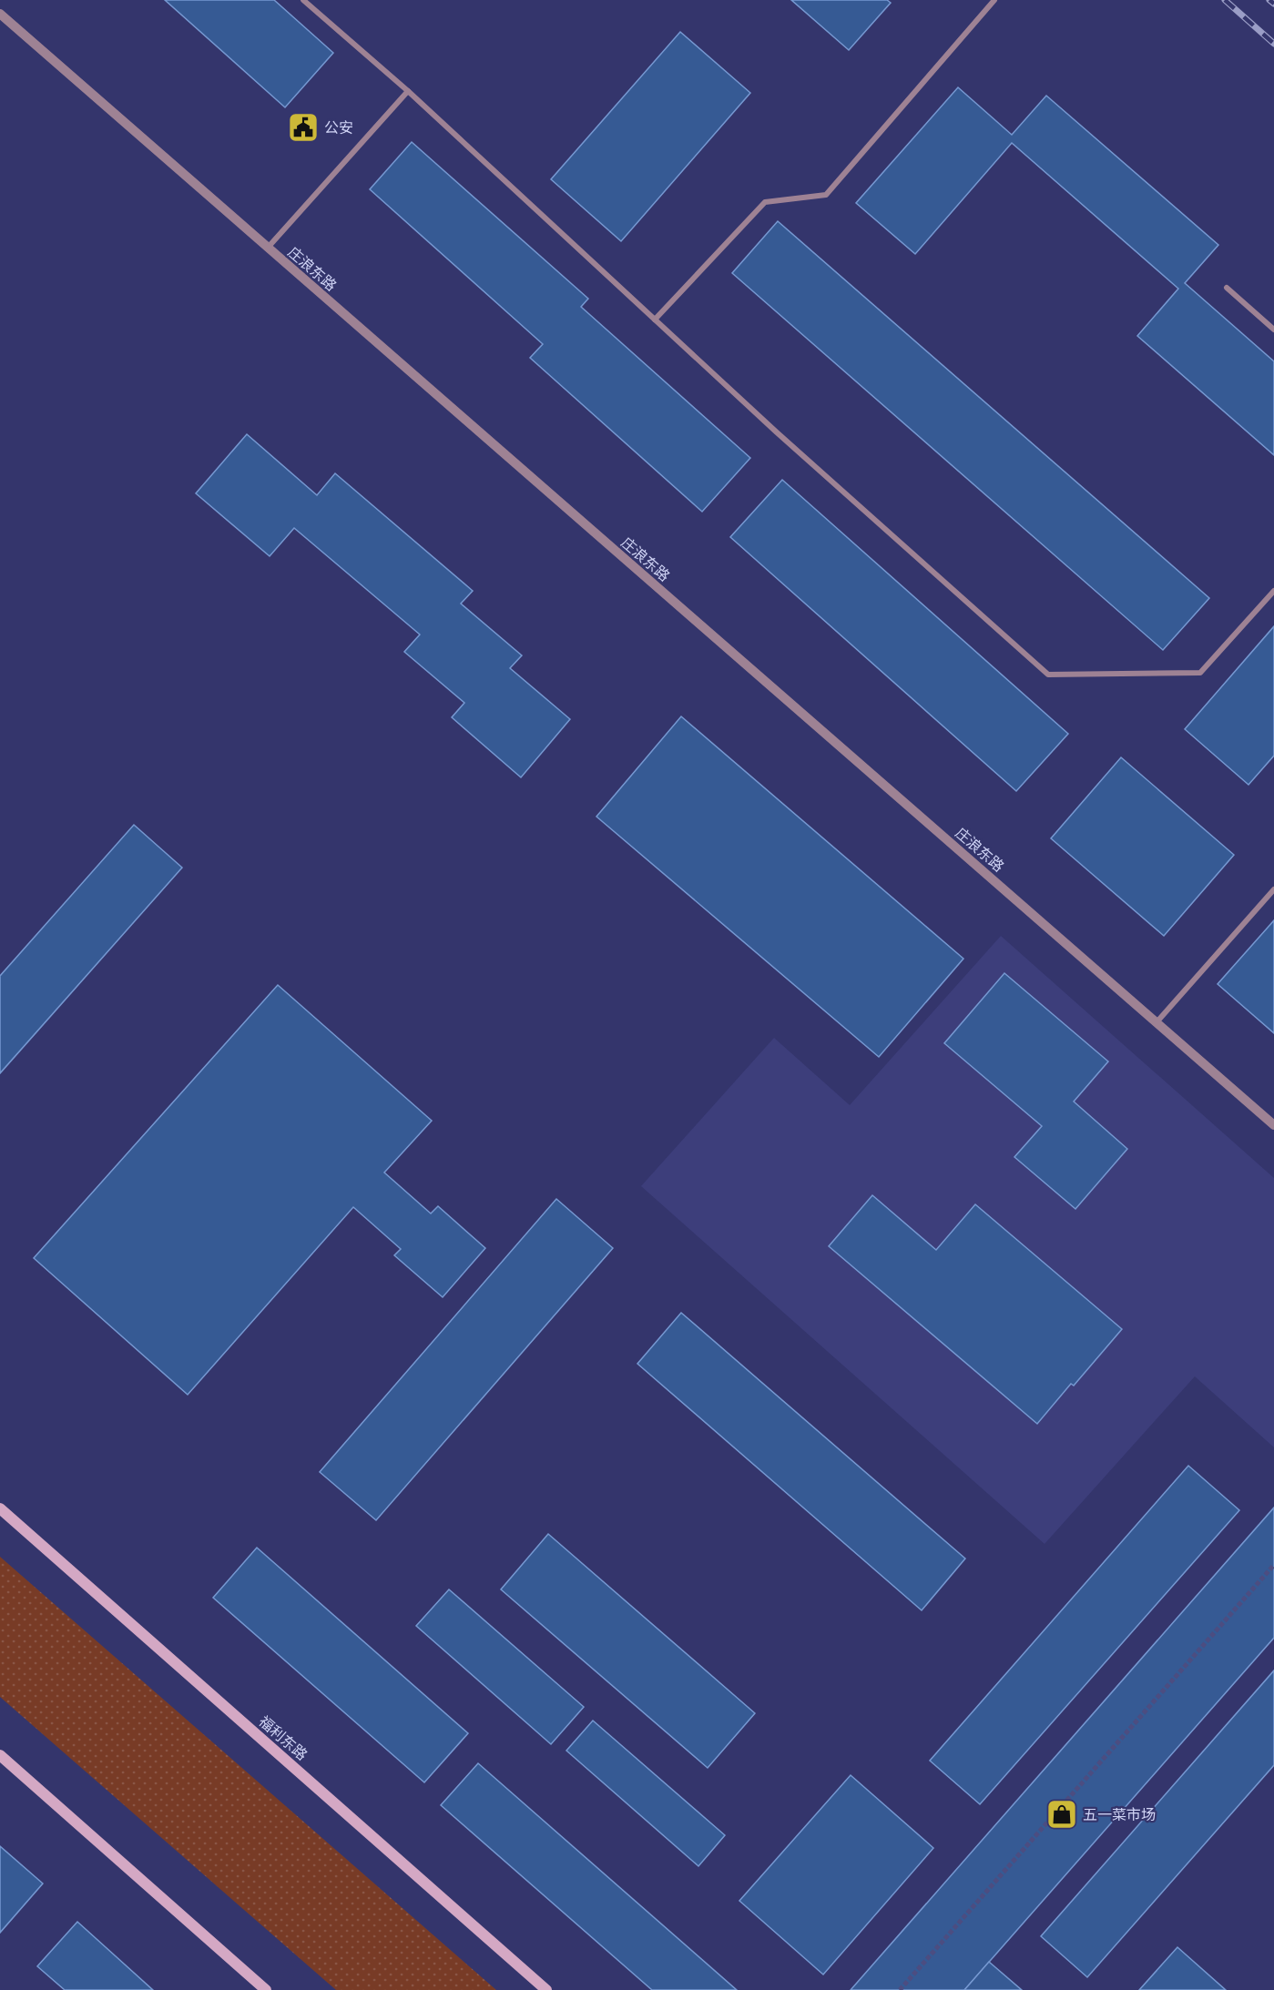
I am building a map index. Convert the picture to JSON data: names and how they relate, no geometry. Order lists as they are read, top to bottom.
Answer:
{
  "streets": {
    "main road": ["福利东路"],
    "street": ["庄浪东路"]
  },
  "places": {
    "public building": ["公安"],
    "shop": ["五一菜市场"]
  }
}
